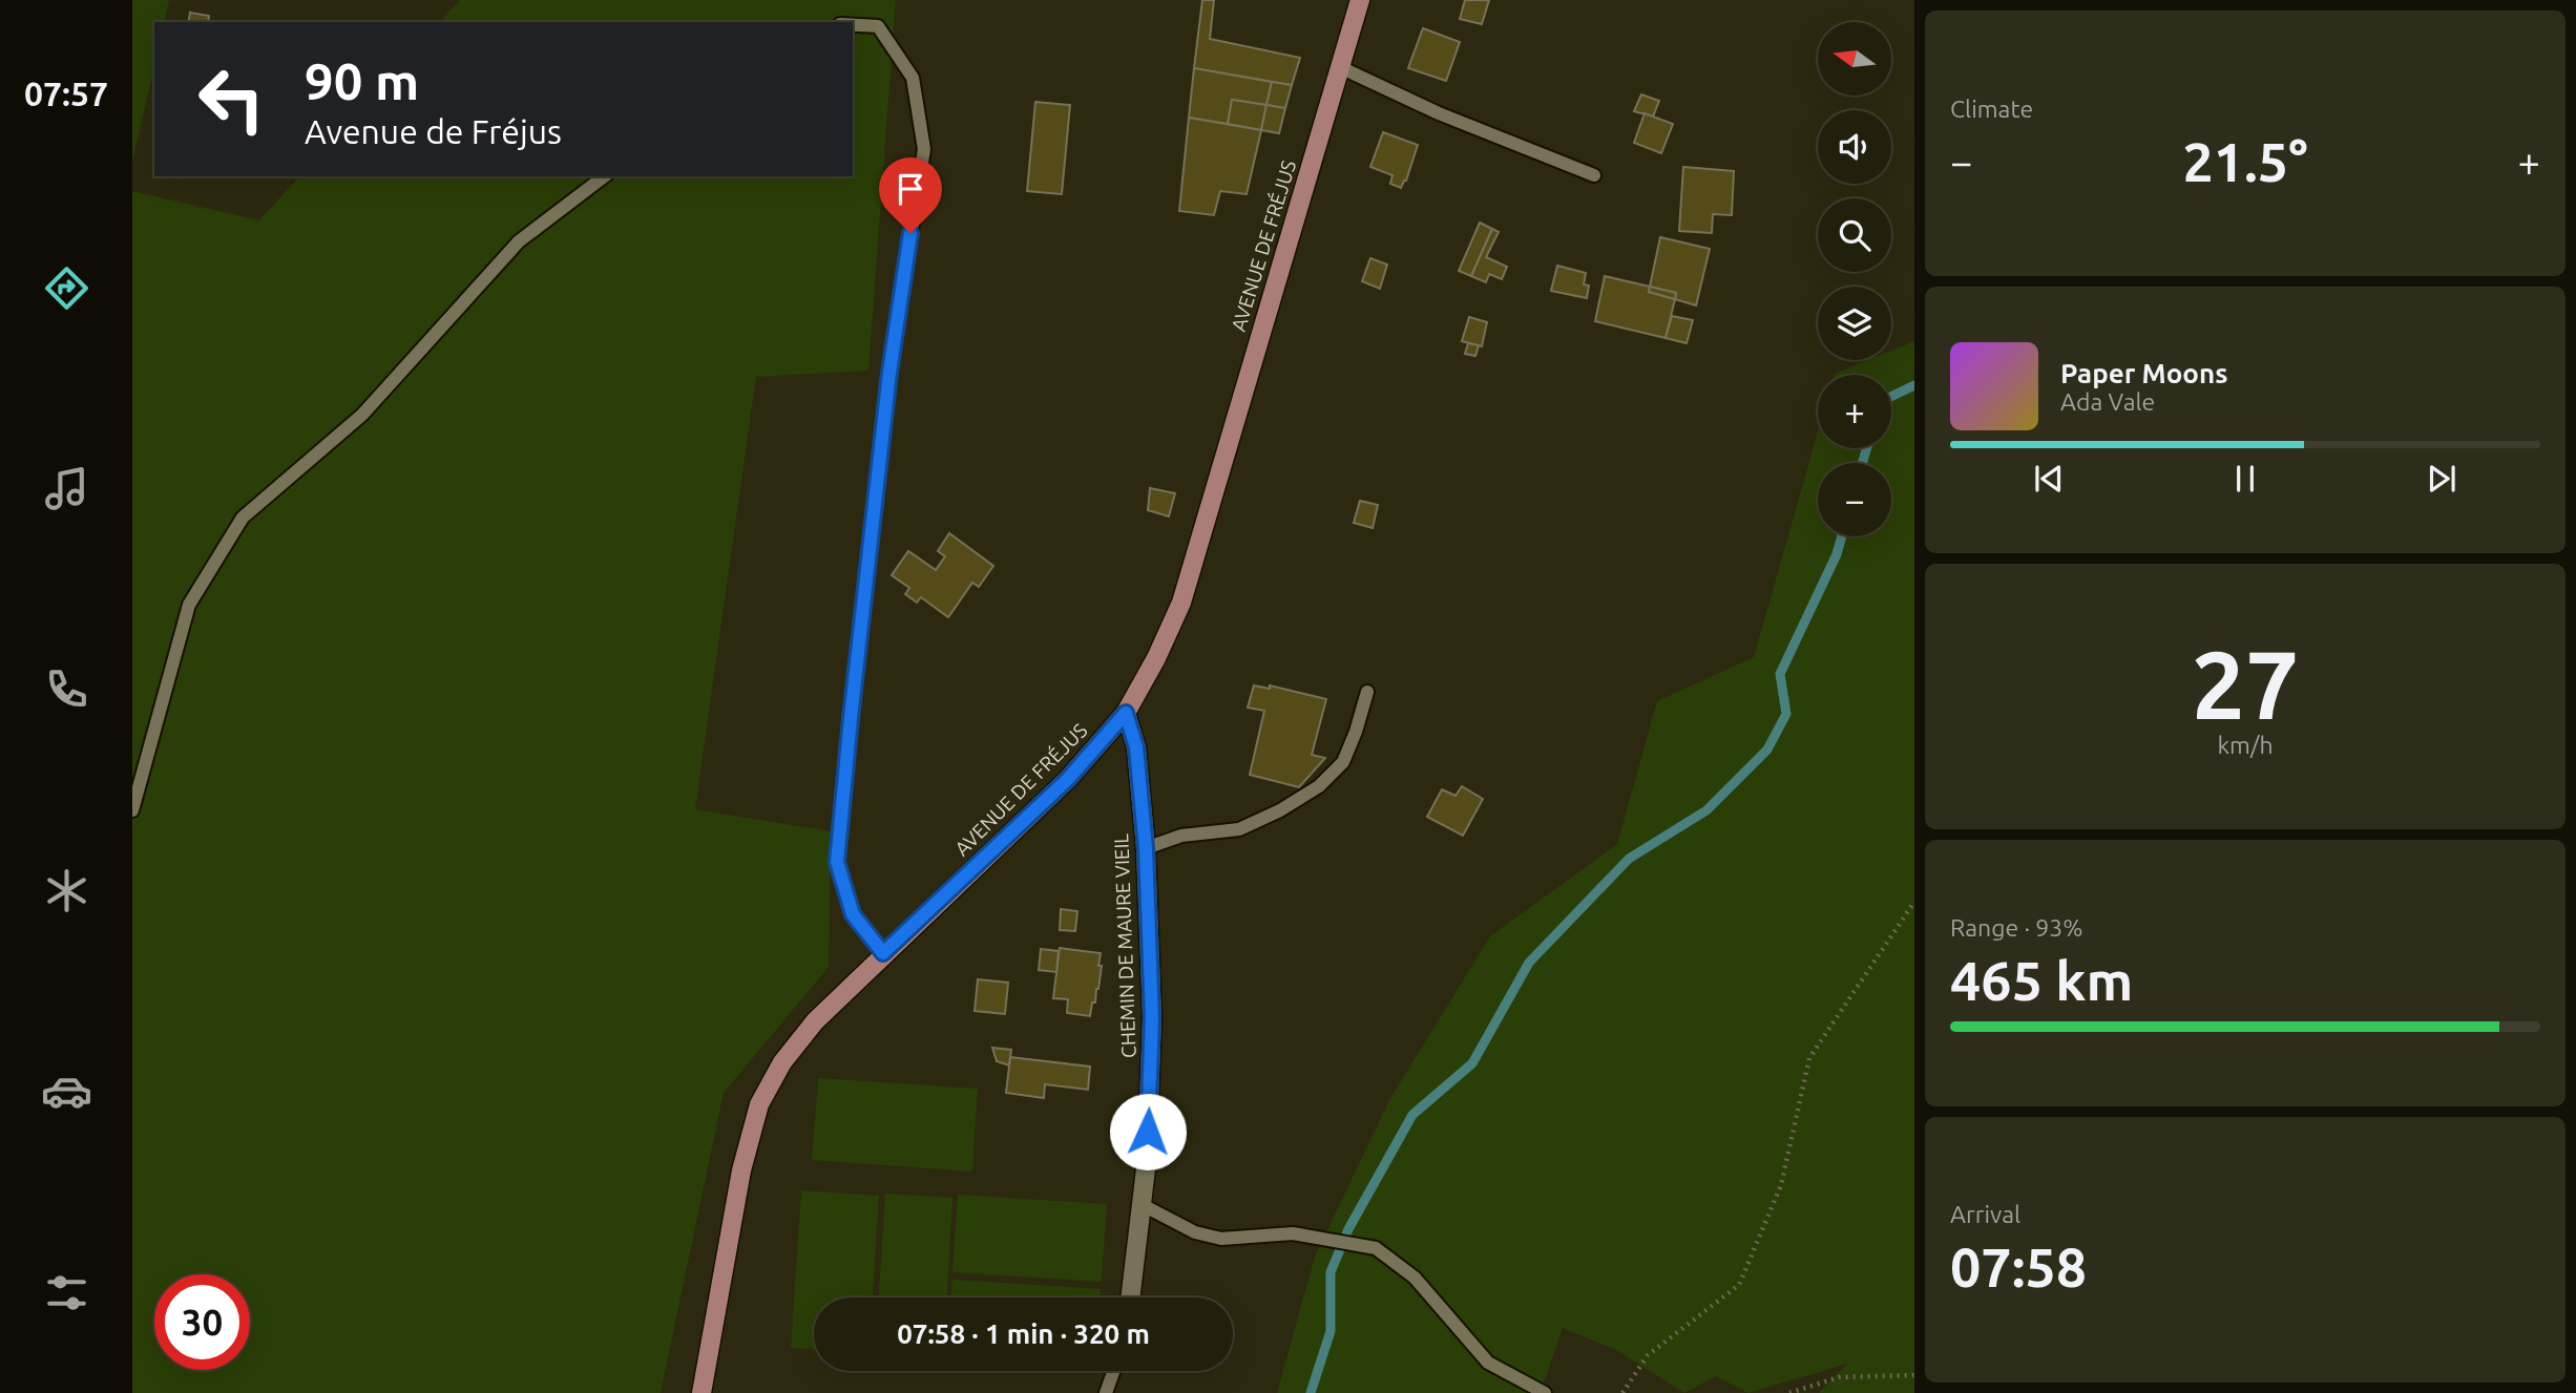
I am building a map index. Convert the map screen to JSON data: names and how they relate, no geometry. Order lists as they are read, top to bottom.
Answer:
{
  "streets": {
    "main road": ["AVENUE DE FRÉJUS"],
    "street": ["CHEMIN DE MAURE VIEIL"]
  },
  "crossings": [
    ["AVENUE DE FRÉJUS", "CHEMIN DE MAURE VIEIL"]
  ],
  "north": "left",
  "page": {
    "tabs": "07:57",
    "tile": [
      "Climate",
      ["27", "km/h"],
      ["Range · 93%", "465 km"],
      ["Arrival", "07:58"]
    ],
    "map_buttons": ["+", "−"],
    "turn": ["90 m", "Avenue de Fréjus"],
    "heat": ["−", "21.5°", "+"],
    "song": ["Paper Moons", "Ada Vale"],
    "limit": "30",
    "trip": "07:58 · 1 min · 320 m"
  }
}
